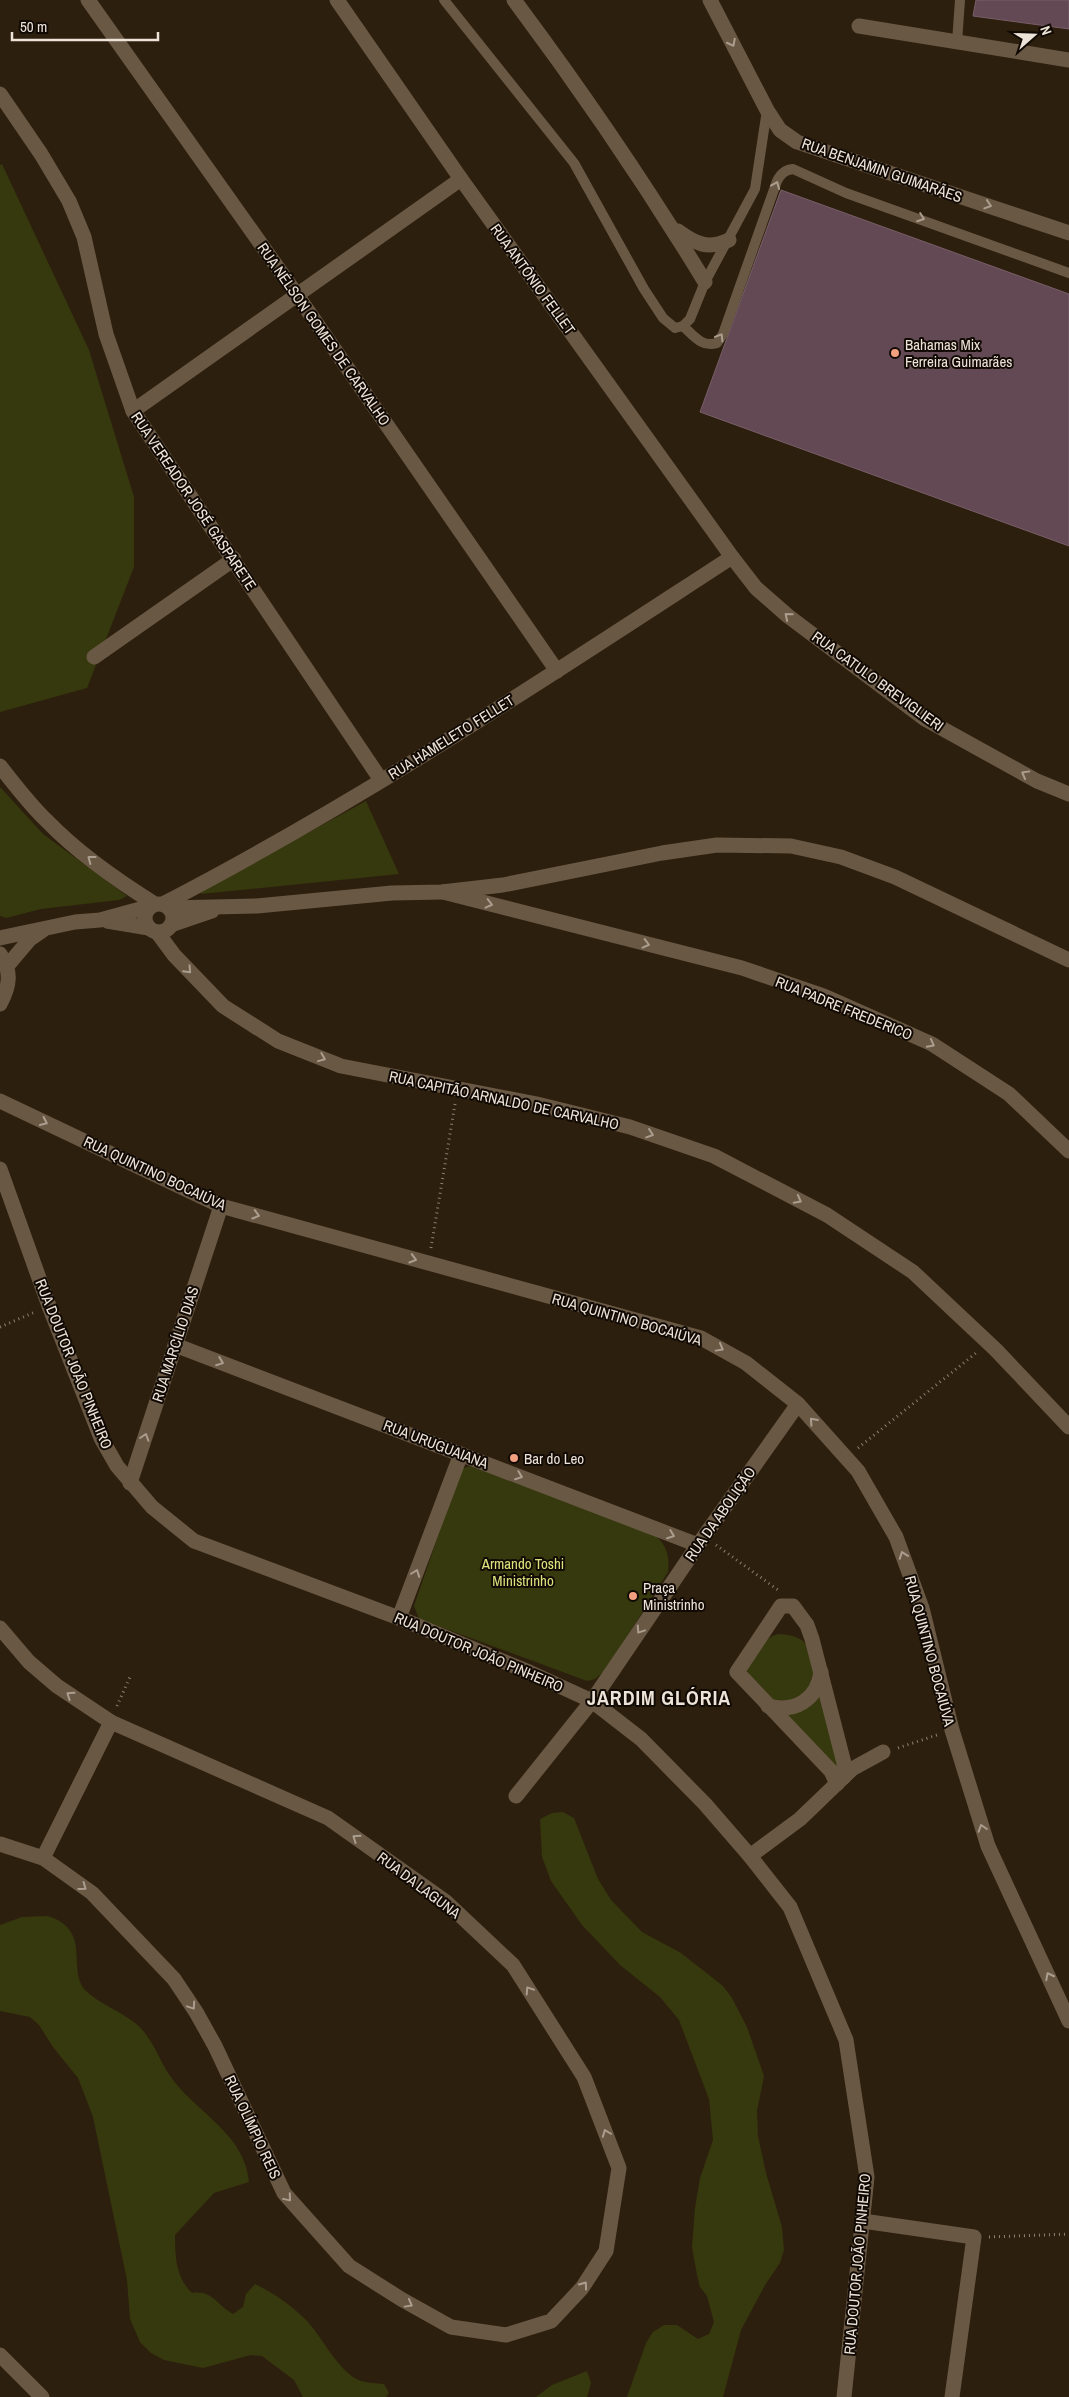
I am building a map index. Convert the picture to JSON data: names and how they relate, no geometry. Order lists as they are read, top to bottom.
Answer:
{
  "streets": {
    "street": [
      "RUA BENJAMIN GUIMARÃES",
      "RUA ANTÔNIO FELLET",
      "RUA NÉLSON GOMES DE CARVALHO",
      "RUA VEREADOR JOSÉ GASPARETE",
      "RUA CATULO BREVIGLIERI",
      "RUA HAMELETO FELLET",
      "RUA PADRE FREDERICO",
      "RUA CAPITÃO ARNALDO DE CARVALHO",
      "RUA QUINTINO BOCAIÚVA",
      "RUA MARCÍLIO DIAS",
      "RUA DOUTOR JOÃO PINHEIRO",
      "RUA URUGUAIANA",
      "RUA DA ABOLIÇÃO",
      "RUA DA LAGUNA",
      "RUA OLÍMPIO REIS"
    ]
  },
  "crossings": [
    ["RUA ANTÔNIO FELLET", "RUA CATULO BREVIGLIERI"],
    ["RUA ANTÔNIO FELLET", "RUA HAMELETO FELLET"],
    ["RUA NÉLSON GOMES DE CARVALHO", "RUA HAMELETO FELLET"],
    ["RUA VEREADOR JOSÉ GASPARETE", "RUA HAMELETO FELLET"],
    ["RUA CATULO BREVIGLIERI", "RUA HAMELETO FELLET"],
    ["RUA HAMELETO FELLET", "RUA CAPITÃO ARNALDO DE CARVALHO"],
    ["RUA QUINTINO BOCAIÚVA", "RUA MARCÍLIO DIAS"],
    ["RUA QUINTINO BOCAIÚVA", "RUA DA ABOLIÇÃO"],
    ["RUA MARCÍLIO DIAS", "RUA DOUTOR JOÃO PINHEIRO"],
    ["RUA MARCÍLIO DIAS", "RUA URUGUAIANA"],
    ["RUA DOUTOR JOÃO PINHEIRO", "RUA DA ABOLIÇÃO"],
    ["RUA URUGUAIANA", "RUA DA ABOLIÇÃO"],
    ["RUA DA LAGUNA", "RUA OLÍMPIO REIS"]
  ],
  "one_way": [
    "RUA BENJAMIN GUIMARÃES",
    "RUA CATULO BREVIGLIERI",
    "RUA CAPITÃO ARNALDO DE CARVALHO",
    "RUA MARCÍLIO DIAS",
    "RUA URUGUAIANA",
    "RUA DA ABOLIÇÃO",
    "RUA DA LAGUNA",
    "RUA OLÍMPIO REIS"
  ],
  "districts": ["JARDIM GLÓRIA"],
  "parks": ["Armando Toshi Ministrinho"],
  "places": ["Bahamas Mix Ferreira Guimarães", "Bar do Leo", "Praça Ministrinho"],
  "scale_bar": "50 m",
  "north": "right"
}
